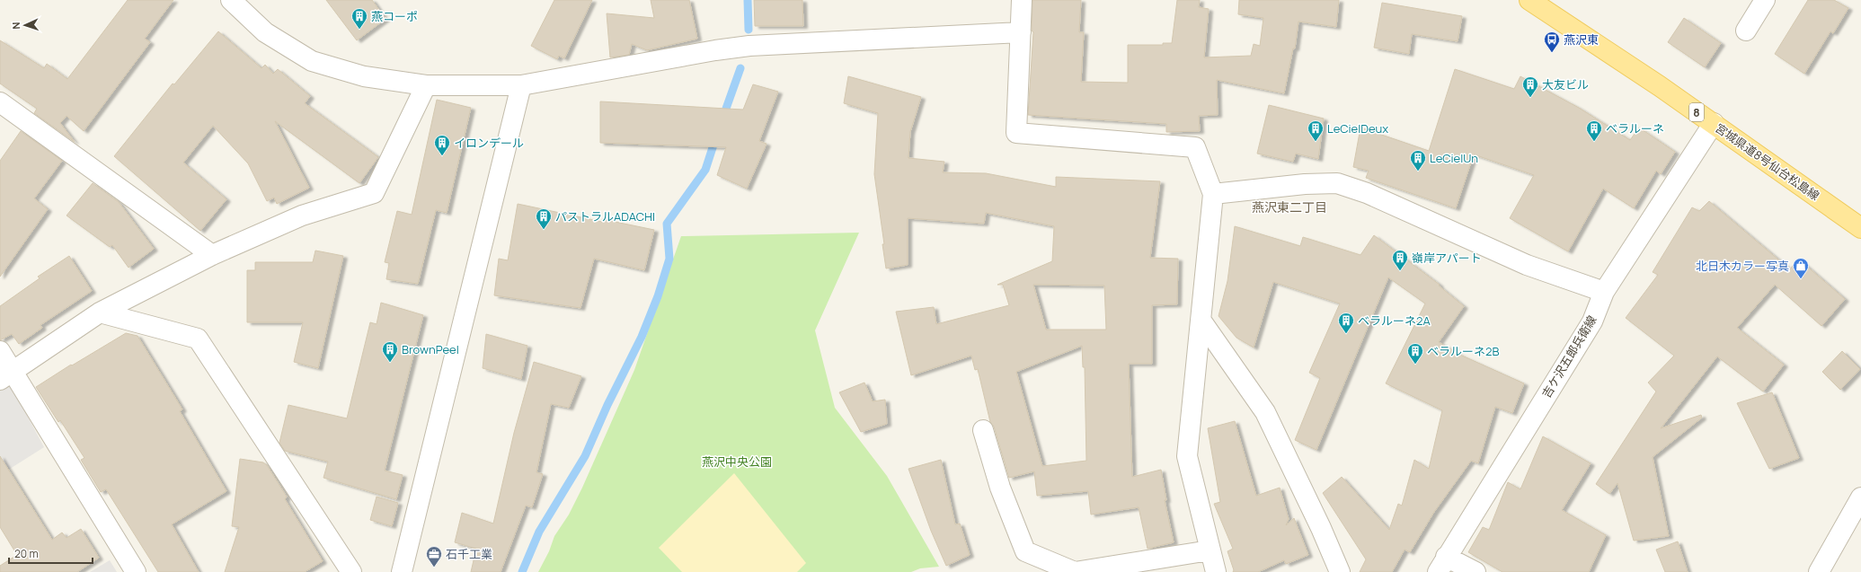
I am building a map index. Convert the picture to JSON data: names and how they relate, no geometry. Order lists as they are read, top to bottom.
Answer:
{
  "streets": {
    "main road": ["8", "宮城県道8号仙台松島線"],
    "street": ["吉ケ沢五郎兵衛線"]
  },
  "crossings": [
    ["宮城県道8号仙台松島線", "吉ケ沢五郎兵衛線"]
  ],
  "districts": ["燕沢東二丁目"],
  "parks": ["燕沢中央公園"],
  "places": {
    "building": [
      "燕コーポ",
      "大友ビル",
      "LeCielDeux",
      "ベラルーネ",
      "イロンデール",
      "LeCielUn",
      "パストラルADACHI",
      "嶺岸アパート",
      "ベラルーネ2A",
      "BrownPeel",
      "ベラルーネ2B"
    ],
    "bus stop": ["燕沢東"],
    "shop": ["北日木カラー写真"],
    "office": ["石千工業"]
  },
  "scale_bar": "20 m",
  "north": "left"
}
